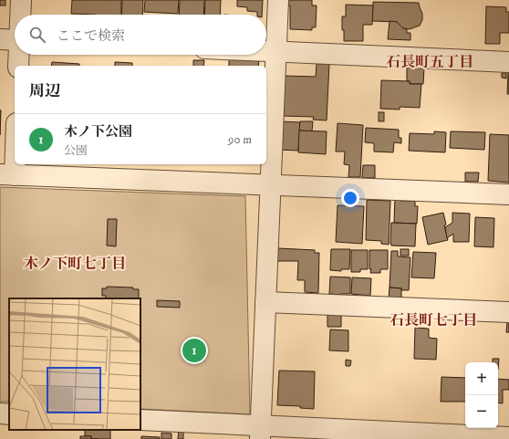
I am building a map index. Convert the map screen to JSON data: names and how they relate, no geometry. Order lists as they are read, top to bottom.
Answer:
{
  "districts": ["石長町五丁目", "木ノ下町七丁目", "石長町七丁目"],
  "page": {
    "search": "ここで検索",
    "heading": "周辺",
    "list": [
      {
        "mark": "1",
        "name": "木ノ下公園",
        "note": "公園",
        "value": "90 m"
      }
    ],
    "pins": "1",
    "map_buttons": ["+", "−"]
  }
}
